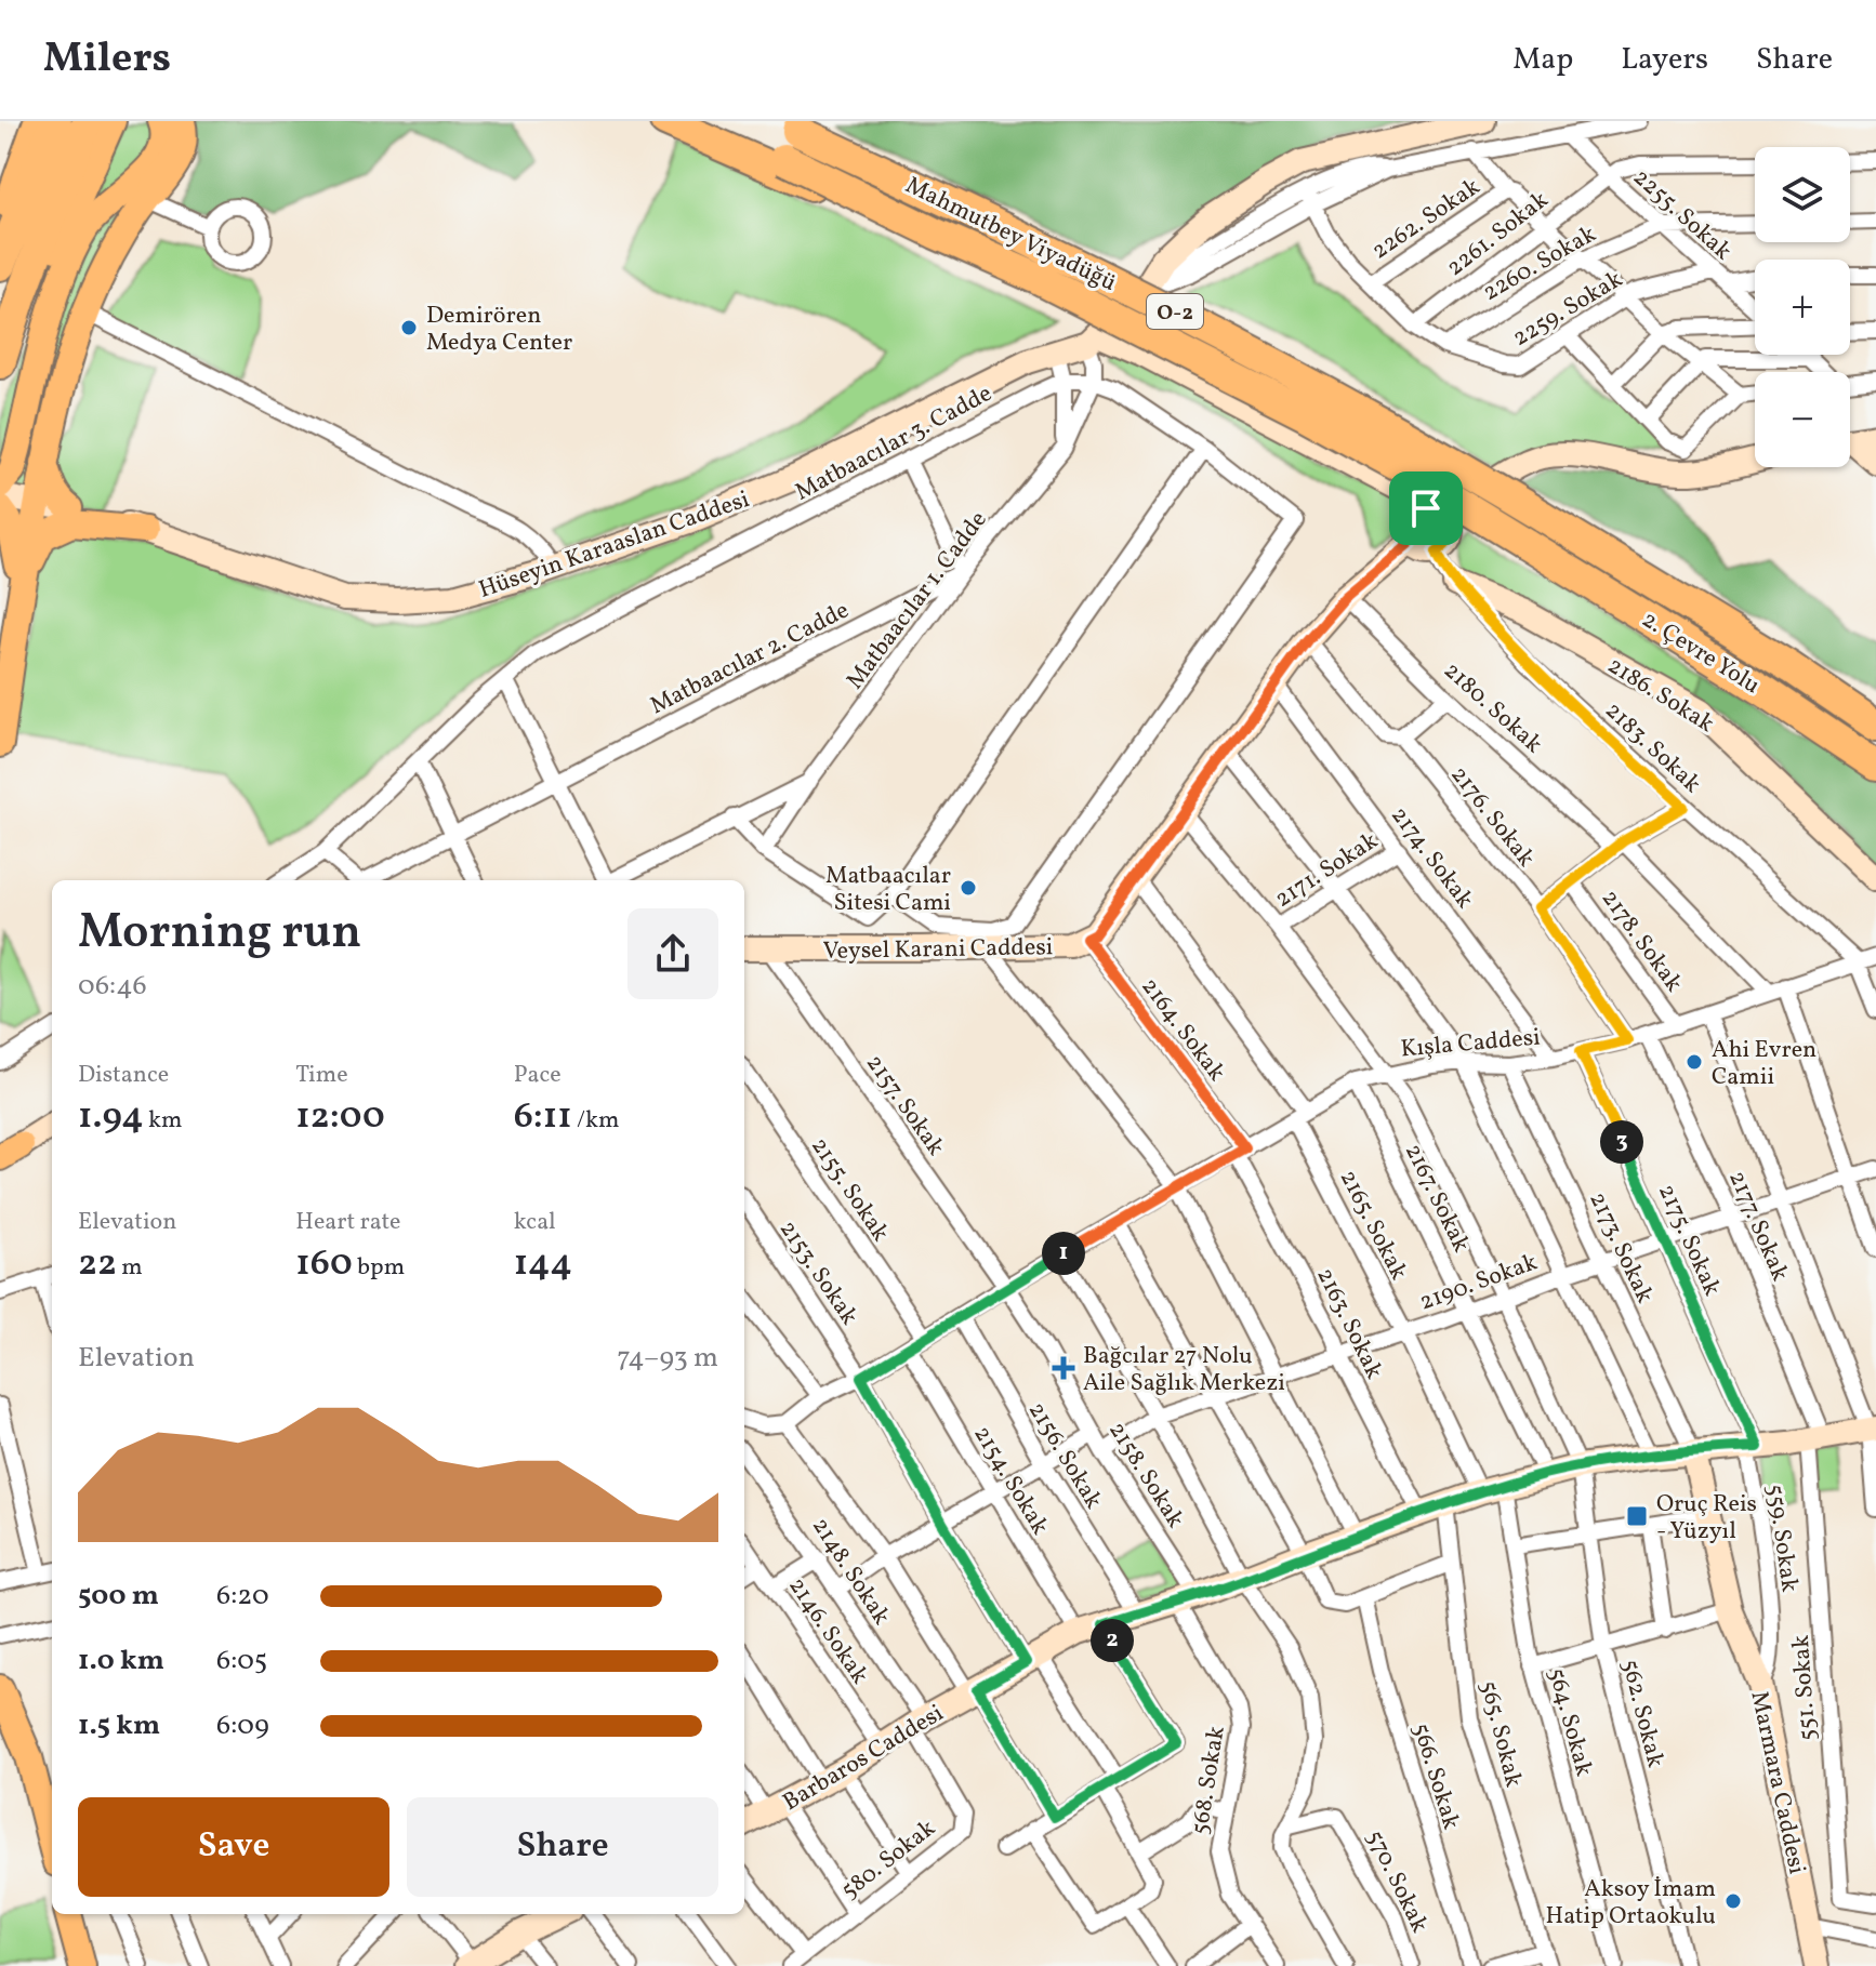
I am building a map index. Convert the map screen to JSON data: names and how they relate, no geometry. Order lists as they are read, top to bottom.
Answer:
{
  "streets": {
    "highway": ["Mahmutbey Viyadüğü", "O-2", "2. Çevre Yolu"],
    "main road": [
      "Hüseyin Karaaslan Caddesi",
      "2186. Sokak",
      "Veysel Karani Caddesi",
      "Barbaros Caddesi",
      "Marmara Caddesi"
    ],
    "street": [
      "2255. Sokak",
      "2262. Sokak",
      "2261. Sokak",
      "2260. Sokak",
      "2259. Sokak",
      "Matbaacılar 3. Cadde",
      "Matbaacılar 1. Cadde",
      "Matbaacılar 2. Cadde",
      "2180. Sokak",
      "2183. Sokak",
      "2176. Sokak",
      "2174. Sokak",
      "2171. Sokak",
      "2178. Sokak",
      "2164. Sokak",
      "Kışla Caddesi",
      "2157. Sokak",
      "2155. Sokak",
      "2167. Sokak",
      "2165. Sokak",
      "2177. Sokak",
      "2175. Sokak",
      "2173. Sokak",
      "2153. Sokak",
      "2190. Sokak",
      "2163. Sokak",
      "2156. Sokak",
      "2158. Sokak",
      "2154. Sokak",
      "559. Sokak",
      "2148. Sokak",
      "2146. Sokak",
      "551. Sokak",
      "562. Sokak",
      "564. Sokak",
      "565. Sokak",
      "566. Sokak",
      "568. Sokak",
      "580. Sokak",
      "570. Sokak"
    ]
  },
  "crossings": [
    ["2255. Sokak", "2261. Sokak"],
    ["2255. Sokak", "2260. Sokak"],
    ["2255. Sokak", "2259. Sokak"],
    ["2262. Sokak", "2259. Sokak"],
    ["Mahmutbey Viyadüğü", "O-2"],
    ["Mahmutbey Viyadüğü", "2. Çevre Yolu"],
    ["2261. Sokak", "2259. Sokak"],
    ["2260. Sokak", "2259. Sokak"],
    ["Matbaacılar 3. Cadde", "Matbaacılar 1. Cadde"],
    ["Matbaacılar 1. Cadde", "Matbaacılar 2. Cadde"],
    ["2186. Sokak", "2183. Sokak"],
    ["2180. Sokak", "Veysel Karani Caddesi"],
    ["2180. Sokak", "Kışla Caddesi"],
    ["2183. Sokak", "Veysel Karani Caddesi"],
    ["2183. Sokak", "Kışla Caddesi"],
    ["2176. Sokak", "Veysel Karani Caddesi"],
    ["2176. Sokak", "Kışla Caddesi"],
    ["2174. Sokak", "2171. Sokak"],
    ["2174. Sokak", "Veysel Karani Caddesi"],
    ["2174. Sokak", "Kışla Caddesi"],
    ["2171. Sokak", "562. Sokak"],
    ["2178. Sokak", "Kışla Caddesi"],
    ["Veysel Karani Caddesi", "2164. Sokak"],
    ["Veysel Karani Caddesi", "2157. Sokak"],
    ["Veysel Karani Caddesi", "2165. Sokak"],
    ["Veysel Karani Caddesi", "562. Sokak"],
    ["2164. Sokak", "Kışla Caddesi"],
    ["2164. Sokak", "2163. Sokak"],
    ["Kışla Caddesi", "2157. Sokak"],
    ["Kışla Caddesi", "2155. Sokak"],
    ["Kışla Caddesi", "2167. Sokak"],
    ["Kışla Caddesi", "2165. Sokak"],
    ["Kışla Caddesi", "2177. Sokak"],
    ["Kışla Caddesi", "2175. Sokak"],
    ["Kışla Caddesi", "2173. Sokak"],
    ["Kışla Caddesi", "2153. Sokak"],
    ["Kışla Caddesi", "2163. Sokak"],
    ["Kışla Caddesi", "2156. Sokak"],
    ["Kışla Caddesi", "2158. Sokak"],
    ["Kışla Caddesi", "2154. Sokak"],
    ["Kışla Caddesi", "562. Sokak"],
    ["2157. Sokak", "2158. Sokak"],
    ["2167. Sokak", "2190. Sokak"],
    ["2167. Sokak", "Barbaros Caddesi"],
    ["2165. Sokak", "2190. Sokak"],
    ["2165. Sokak", "Barbaros Caddesi"],
    ["2177. Sokak", "2190. Sokak"],
    ["2177. Sokak", "551. Sokak"],
    ["2177. Sokak", "Barbaros Caddesi"],
    ["2175. Sokak", "2190. Sokak"],
    ["2175. Sokak", "559. Sokak"],
    ["2175. Sokak", "Barbaros Caddesi"],
    ["2173. Sokak", "2190. Sokak"],
    ["2173. Sokak", "Barbaros Caddesi"],
    ["2173. Sokak", "Marmara Caddesi"],
    ["2153. Sokak", "Barbaros Caddesi"],
    ["2190. Sokak", "2163. Sokak"],
    ["2190. Sokak", "2158. Sokak"],
    ["2190. Sokak", "562. Sokak"],
    ["2163. Sokak", "Barbaros Caddesi"],
    ["2156. Sokak", "Barbaros Caddesi"],
    ["2158. Sokak", "Barbaros Caddesi"],
    ["2158. Sokak", "568. Sokak"],
    ["2154. Sokak", "Barbaros Caddesi"],
    ["559. Sokak", "Barbaros Caddesi"],
    ["559. Sokak", "Marmara Caddesi"],
    ["2148. Sokak", "Barbaros Caddesi"],
    ["2148. Sokak", "580. Sokak"],
    ["2146. Sokak", "Barbaros Caddesi"],
    ["551. Sokak", "Barbaros Caddesi"],
    ["562. Sokak", "Barbaros Caddesi"],
    ["564. Sokak", "Barbaros Caddesi"],
    ["565. Sokak", "Barbaros Caddesi"],
    ["Barbaros Caddesi", "568. Sokak"],
    ["Barbaros Caddesi", "Marmara Caddesi"],
    ["Barbaros Caddesi", "580. Sokak"]
  ],
  "places": {
    "other": [
      "Demirören Medya Center",
      "Matbaacılar Sitesi Cami",
      "Ahi Evren Camii",
      "Aksoy İmam Hatip Ortaokulu"
    ],
    "health": ["Bağcılar 27 Nolu Aile Sağlık Merkezi"],
    "transit": ["Oruç Reis - Yüzyıl"]
  },
  "page": {
    "header": "Milers",
    "nav": ["Map", "Layers", "Share"],
    "map_buttons": ["+", "−"],
    "heading": ["Morning run", "06:46"],
    "stats": [
      ["Distance", "1.94 km"],
      ["Time", "12:00"],
      ["Pace", "6:11 /km"],
      ["Elevation", "22 m"],
      ["Heart rate", "160 bpm"],
      ["kcal", "144"]
    ],
    "pins": ["3", "1", "2"],
    "chart": ["Elevation", "74–93 m"],
    "list": [
      {
        "name": "500 m",
        "note": "6:20"
      },
      {
        "name": "1.0 km",
        "note": "6:05"
      },
      {
        "name": "1.5 km",
        "note": "6:09"
      }
    ],
    "buttons": ["Save", "Share"]
  }
}
